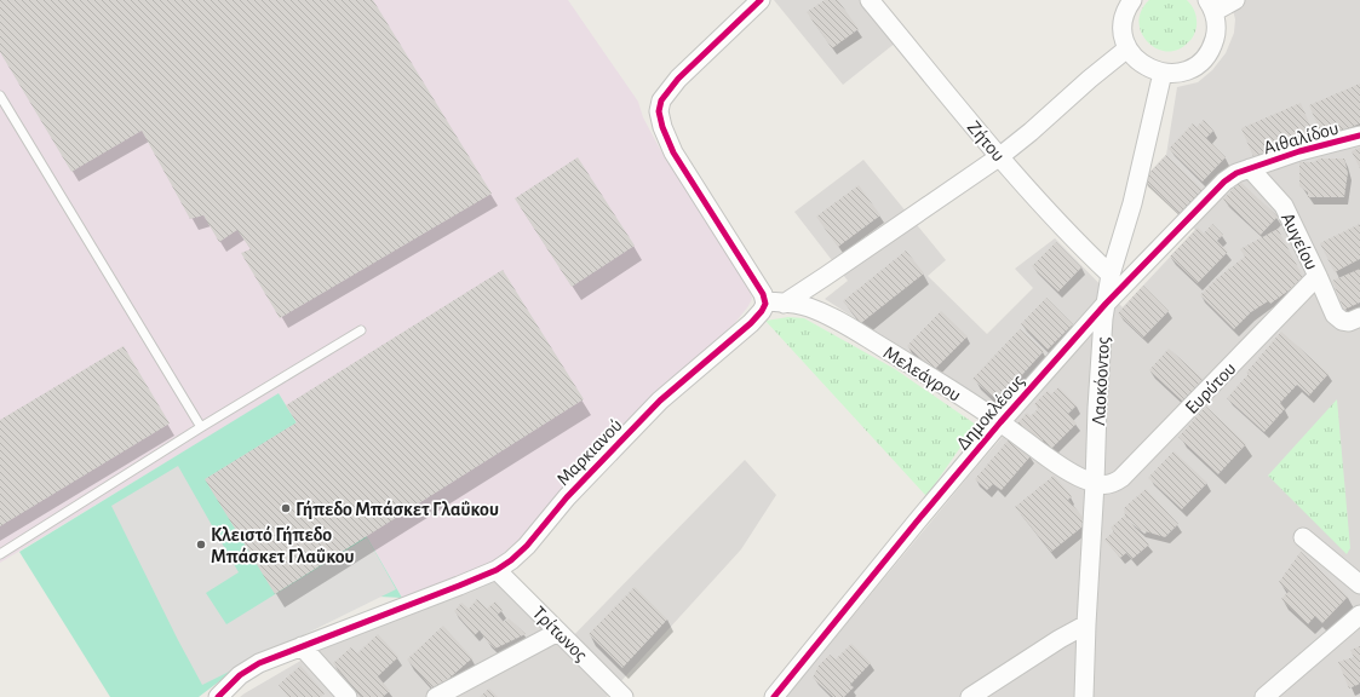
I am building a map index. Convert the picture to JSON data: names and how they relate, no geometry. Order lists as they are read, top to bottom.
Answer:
{
  "streets": {
    "street": [
      "Αιθαλίδου",
      "Ζήτου",
      "Αυγείου",
      "Μελεάγρου",
      "Λαοκόοντος",
      "Ευρύτου",
      "Δημοκλέους",
      "Μαρκιανού",
      "Τρίτωνος"
    ]
  },
  "crossings": [
    ["Αιθαλίδου", "Αυγείου"],
    ["Αιθαλίδου", "Δημοκλέους"],
    ["Ζήτου", "Λαοκόοντος"],
    ["Αυγείου", "Ευρύτου"],
    ["Αυγείου", "Δημοκλέους"],
    ["Μελεάγρου", "Λαοκόοντος"],
    ["Μελεάγρου", "Ευρύτου"],
    ["Μελεάγρου", "Δημοκλέους"],
    ["Μελεάγρου", "Μαρκιανού"],
    ["Λαοκόοντος", "Ευρύτου"],
    ["Λαοκόοντος", "Δημοκλέους"],
    ["Μαρκιανού", "Τρίτωνος"]
  ],
  "places": ["Γήπεδο Μπάσκετ Γλαΰκου", "Κλειστό Γήπεδο Μπάσκετ Γλαΰκου"]
}
